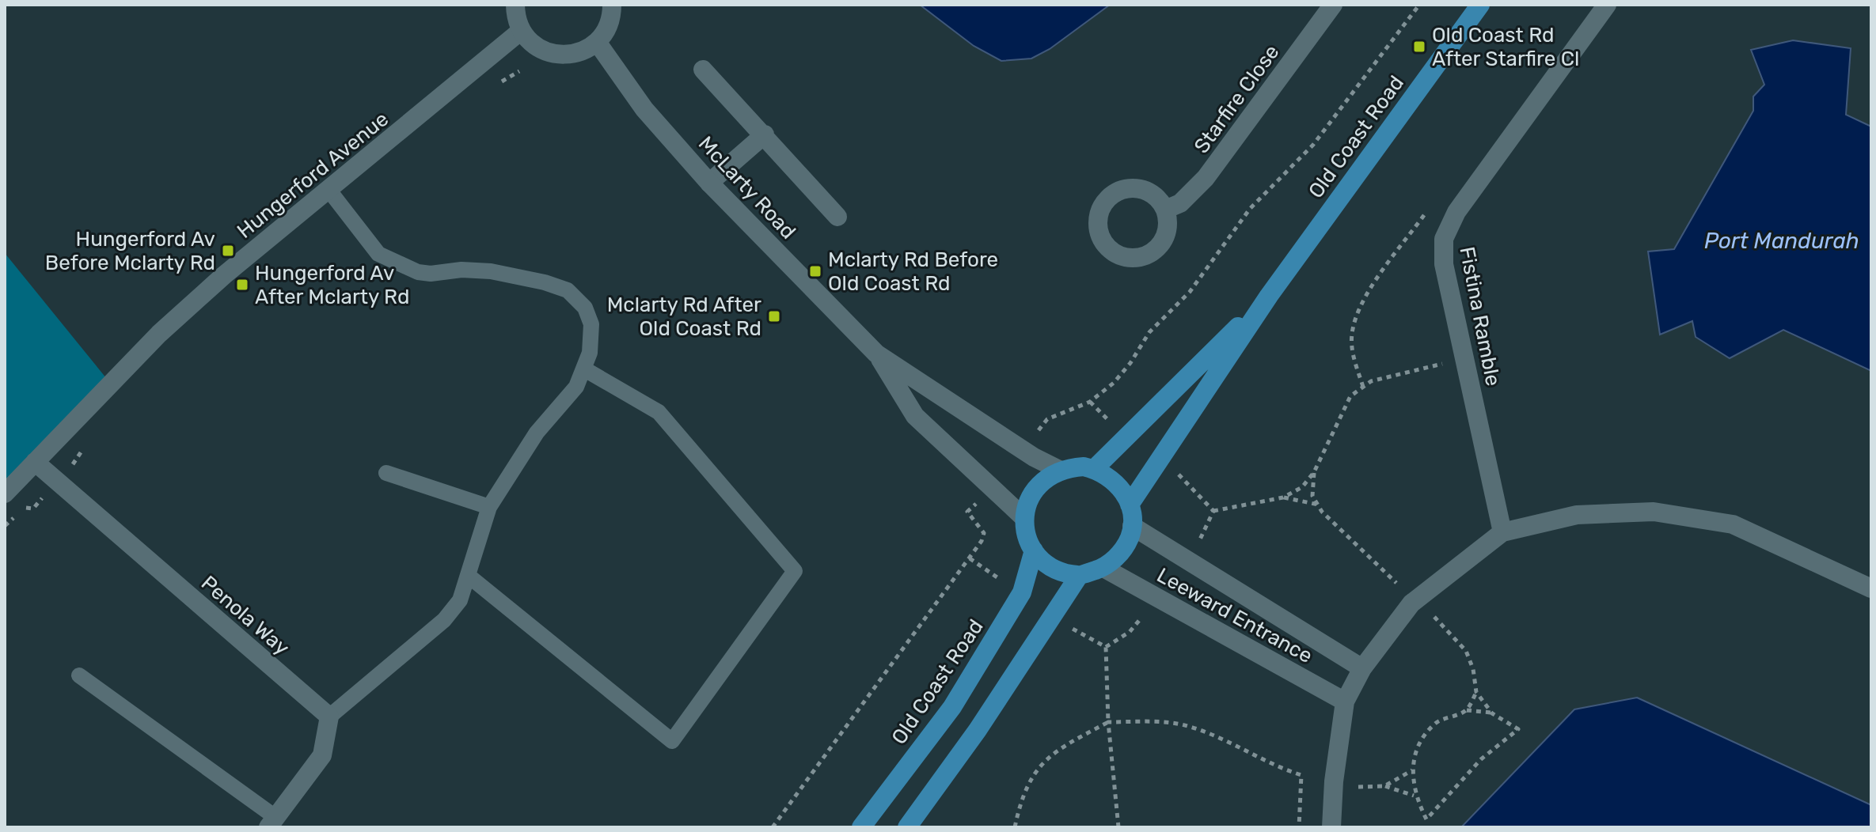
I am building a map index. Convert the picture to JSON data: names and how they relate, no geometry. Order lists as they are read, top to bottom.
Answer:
{
  "streets": {
    "main road": ["Old Coast Road"],
    "street": [
      "Starfire Close",
      "Hungerford Avenue",
      "McLarty Road",
      "Fistina Ramble",
      "Penola Way",
      "Leeward Entrance"
    ]
  },
  "crossings": [
    ["Old Coast Road", "McLarty Road"],
    ["Old Coast Road", "Leeward Entrance"],
    ["Hungerford Avenue", "Penola Way"],
    ["McLarty Road", "Leeward Entrance"]
  ],
  "water": ["Port Mandurah"],
  "places": {
    "transit": [
      "Old Coast Rd After Starfire Cl",
      "Hungerford Av Before Mclarty Rd",
      "Mclarty Rd Before Old Coast Rd",
      "Hungerford Av After Mclarty Rd",
      "Mclarty Rd After Old Coast Rd"
    ]
  }
}
